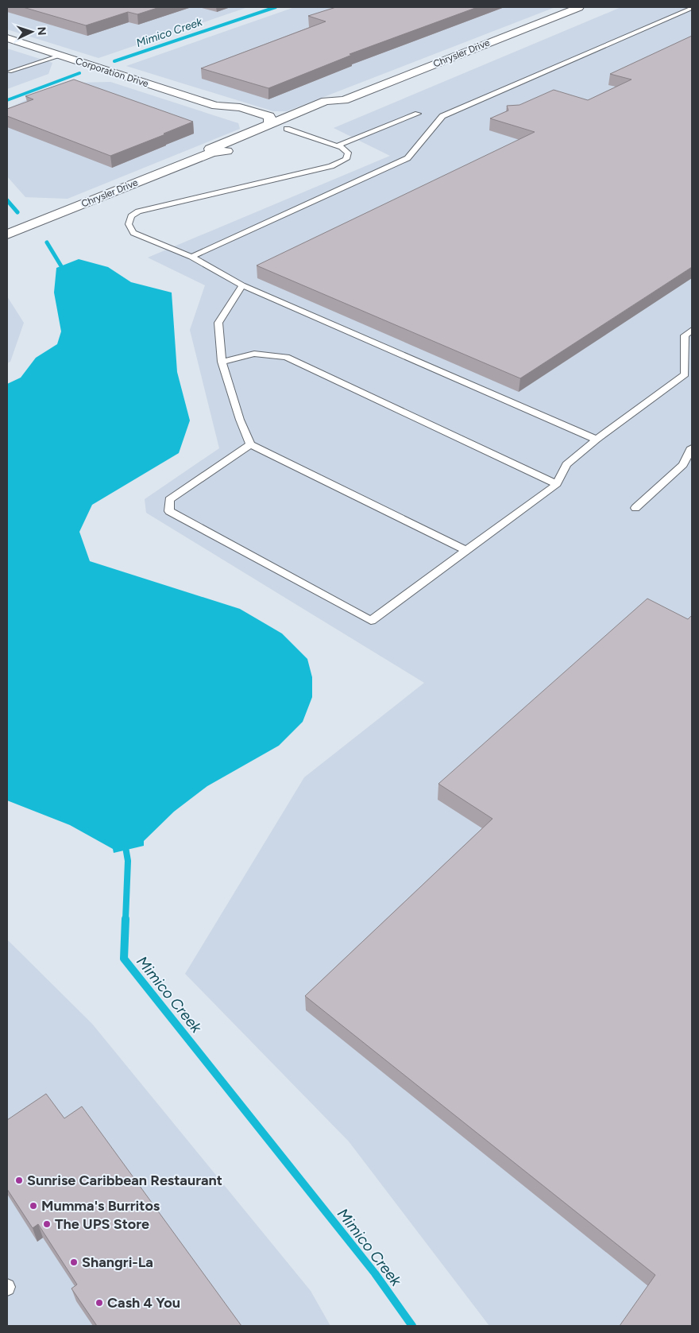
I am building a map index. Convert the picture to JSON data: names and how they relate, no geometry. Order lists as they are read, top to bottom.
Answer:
{
  "streets": {
    "street": ["Chrysler Drive", "Corporation Drive"]
  },
  "crossings": [
    ["Chrysler Drive", "Corporation Drive"]
  ],
  "water": ["Mimico Creek"],
  "places": [
    "Sunrise Caribbean Restaurant",
    "Mumma's Burritos",
    "The UPS Store",
    "Shangri-La",
    "Cash 4 You"
  ],
  "north": "right"
}
